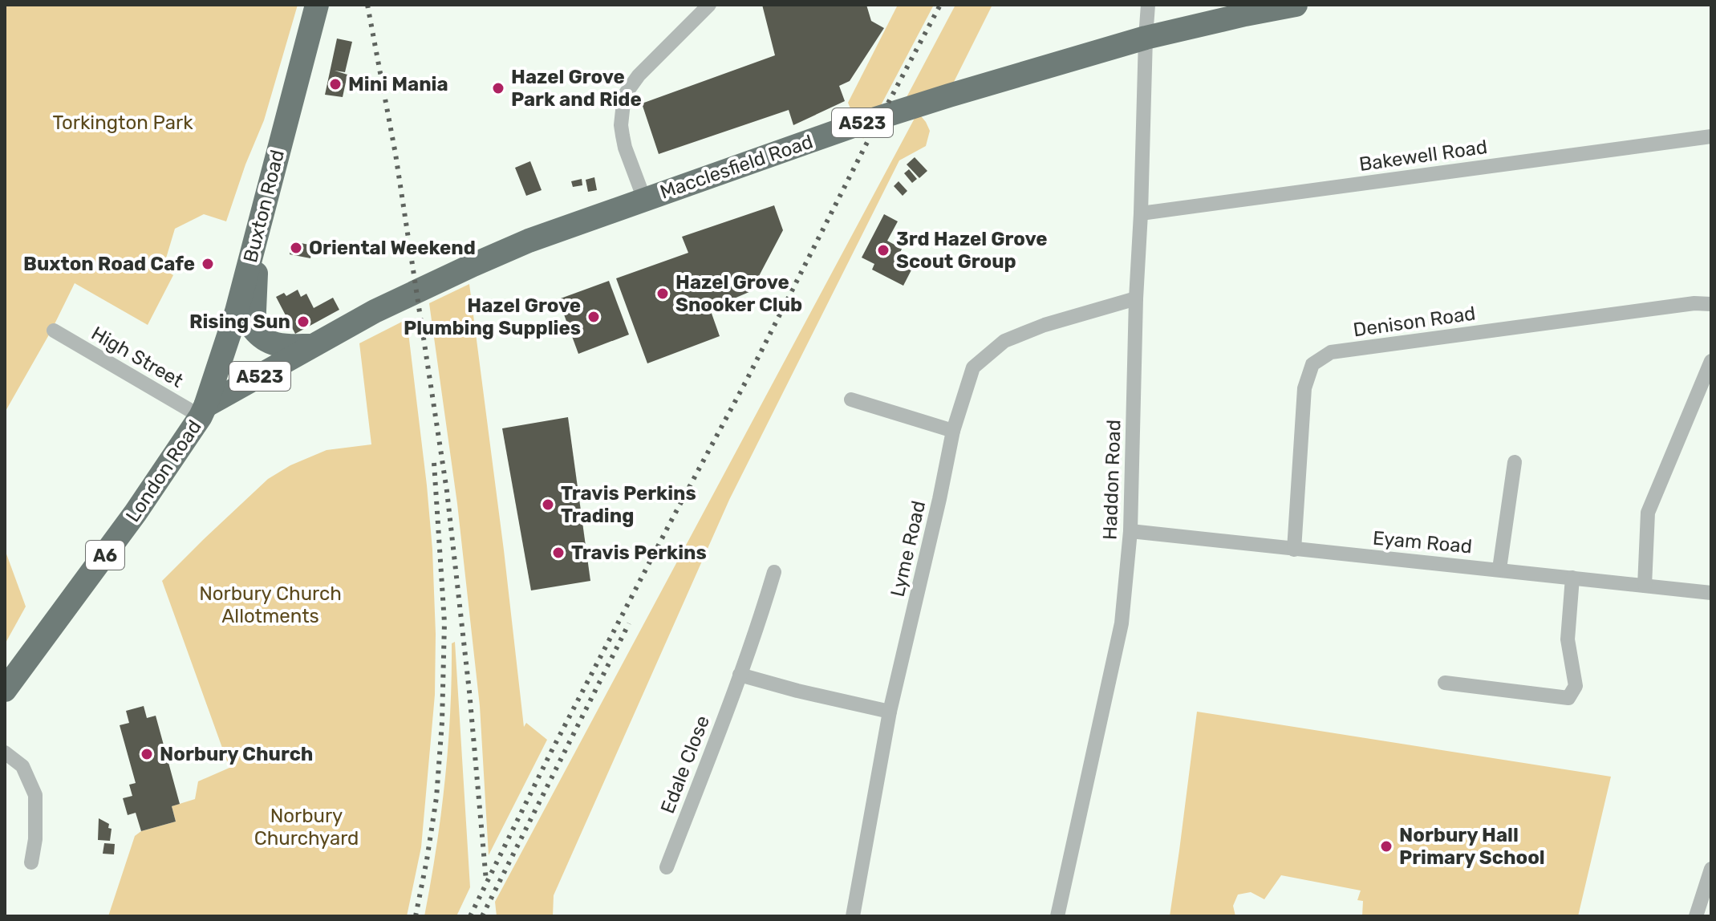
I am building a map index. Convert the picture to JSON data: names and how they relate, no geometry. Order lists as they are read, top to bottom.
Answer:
{
  "streets": {
    "highway": [
      "A523",
      "Macclesfield Road",
      "Buxton Road",
      "London Road",
      "A6"
    ],
    "street": [
      "Bakewell Road",
      "Denison Road",
      "High Street",
      "Haddon Road",
      "Eyam Road",
      "Lyme Road",
      "Edale Close"
    ]
  },
  "crossings": [
    ["Bakewell Road", "Haddon Road"],
    ["Macclesfield Road", "Buxton Road"],
    ["Macclesfield Road", "High Street"],
    ["Macclesfield Road", "London Road"],
    ["Macclesfield Road", "Haddon Road"],
    ["Buxton Road", "High Street"],
    ["Buxton Road", "London Road"],
    ["Denison Road", "Eyam Road"],
    ["High Street", "London Road"],
    ["Haddon Road", "Eyam Road"],
    ["Haddon Road", "Lyme Road"]
  ],
  "parks": ["Torkington Park", "Norbury Church Allotments", "Norbury Churchyard"],
  "places": [
    "Mini Mania",
    "Hazel Grove Park and Ride",
    "Oriental Weekend",
    "3rd Hazel Grove Scout Group",
    "Buxton Road Cafe",
    "Hazel Grove Snooker Club",
    "Hazel Grove Plumbing Supplies",
    "Rising Sun",
    "Travis Perkins Trading",
    "Travis Perkins",
    "Norbury Church",
    "Norbury Hall Primary School"
  ]
}
